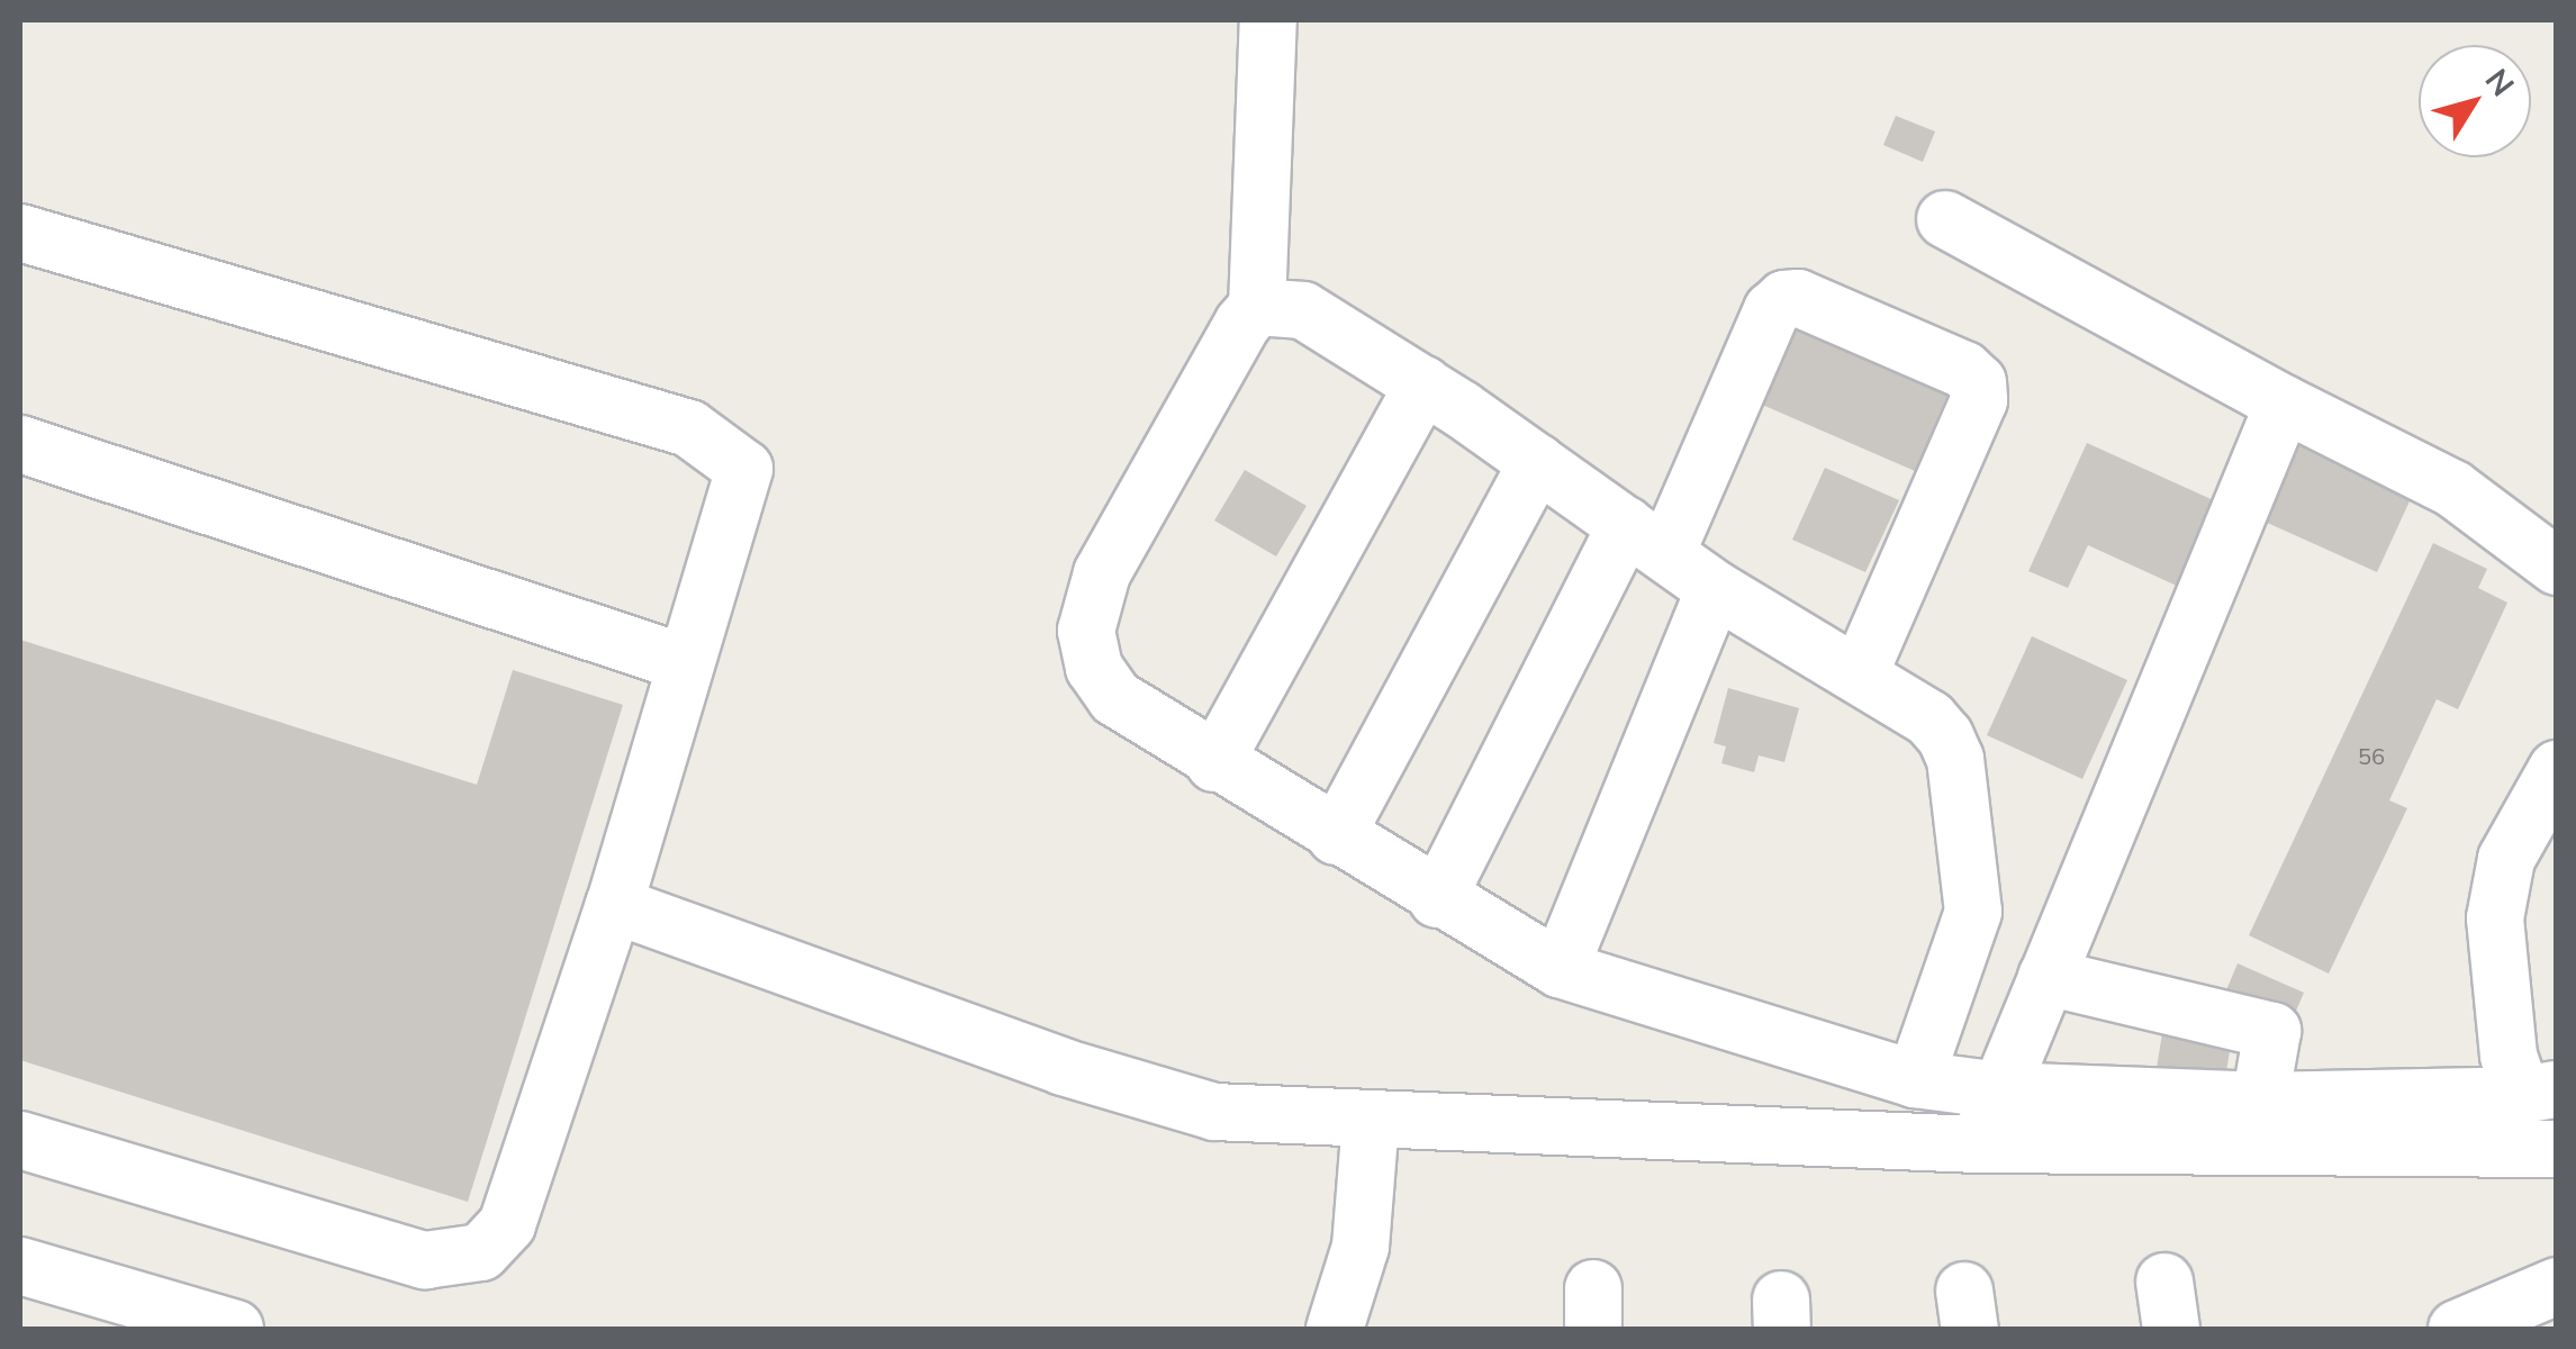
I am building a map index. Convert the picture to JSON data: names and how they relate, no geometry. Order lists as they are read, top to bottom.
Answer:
{
  "house_numbers": ["56"],
  "north": "top right"
}
